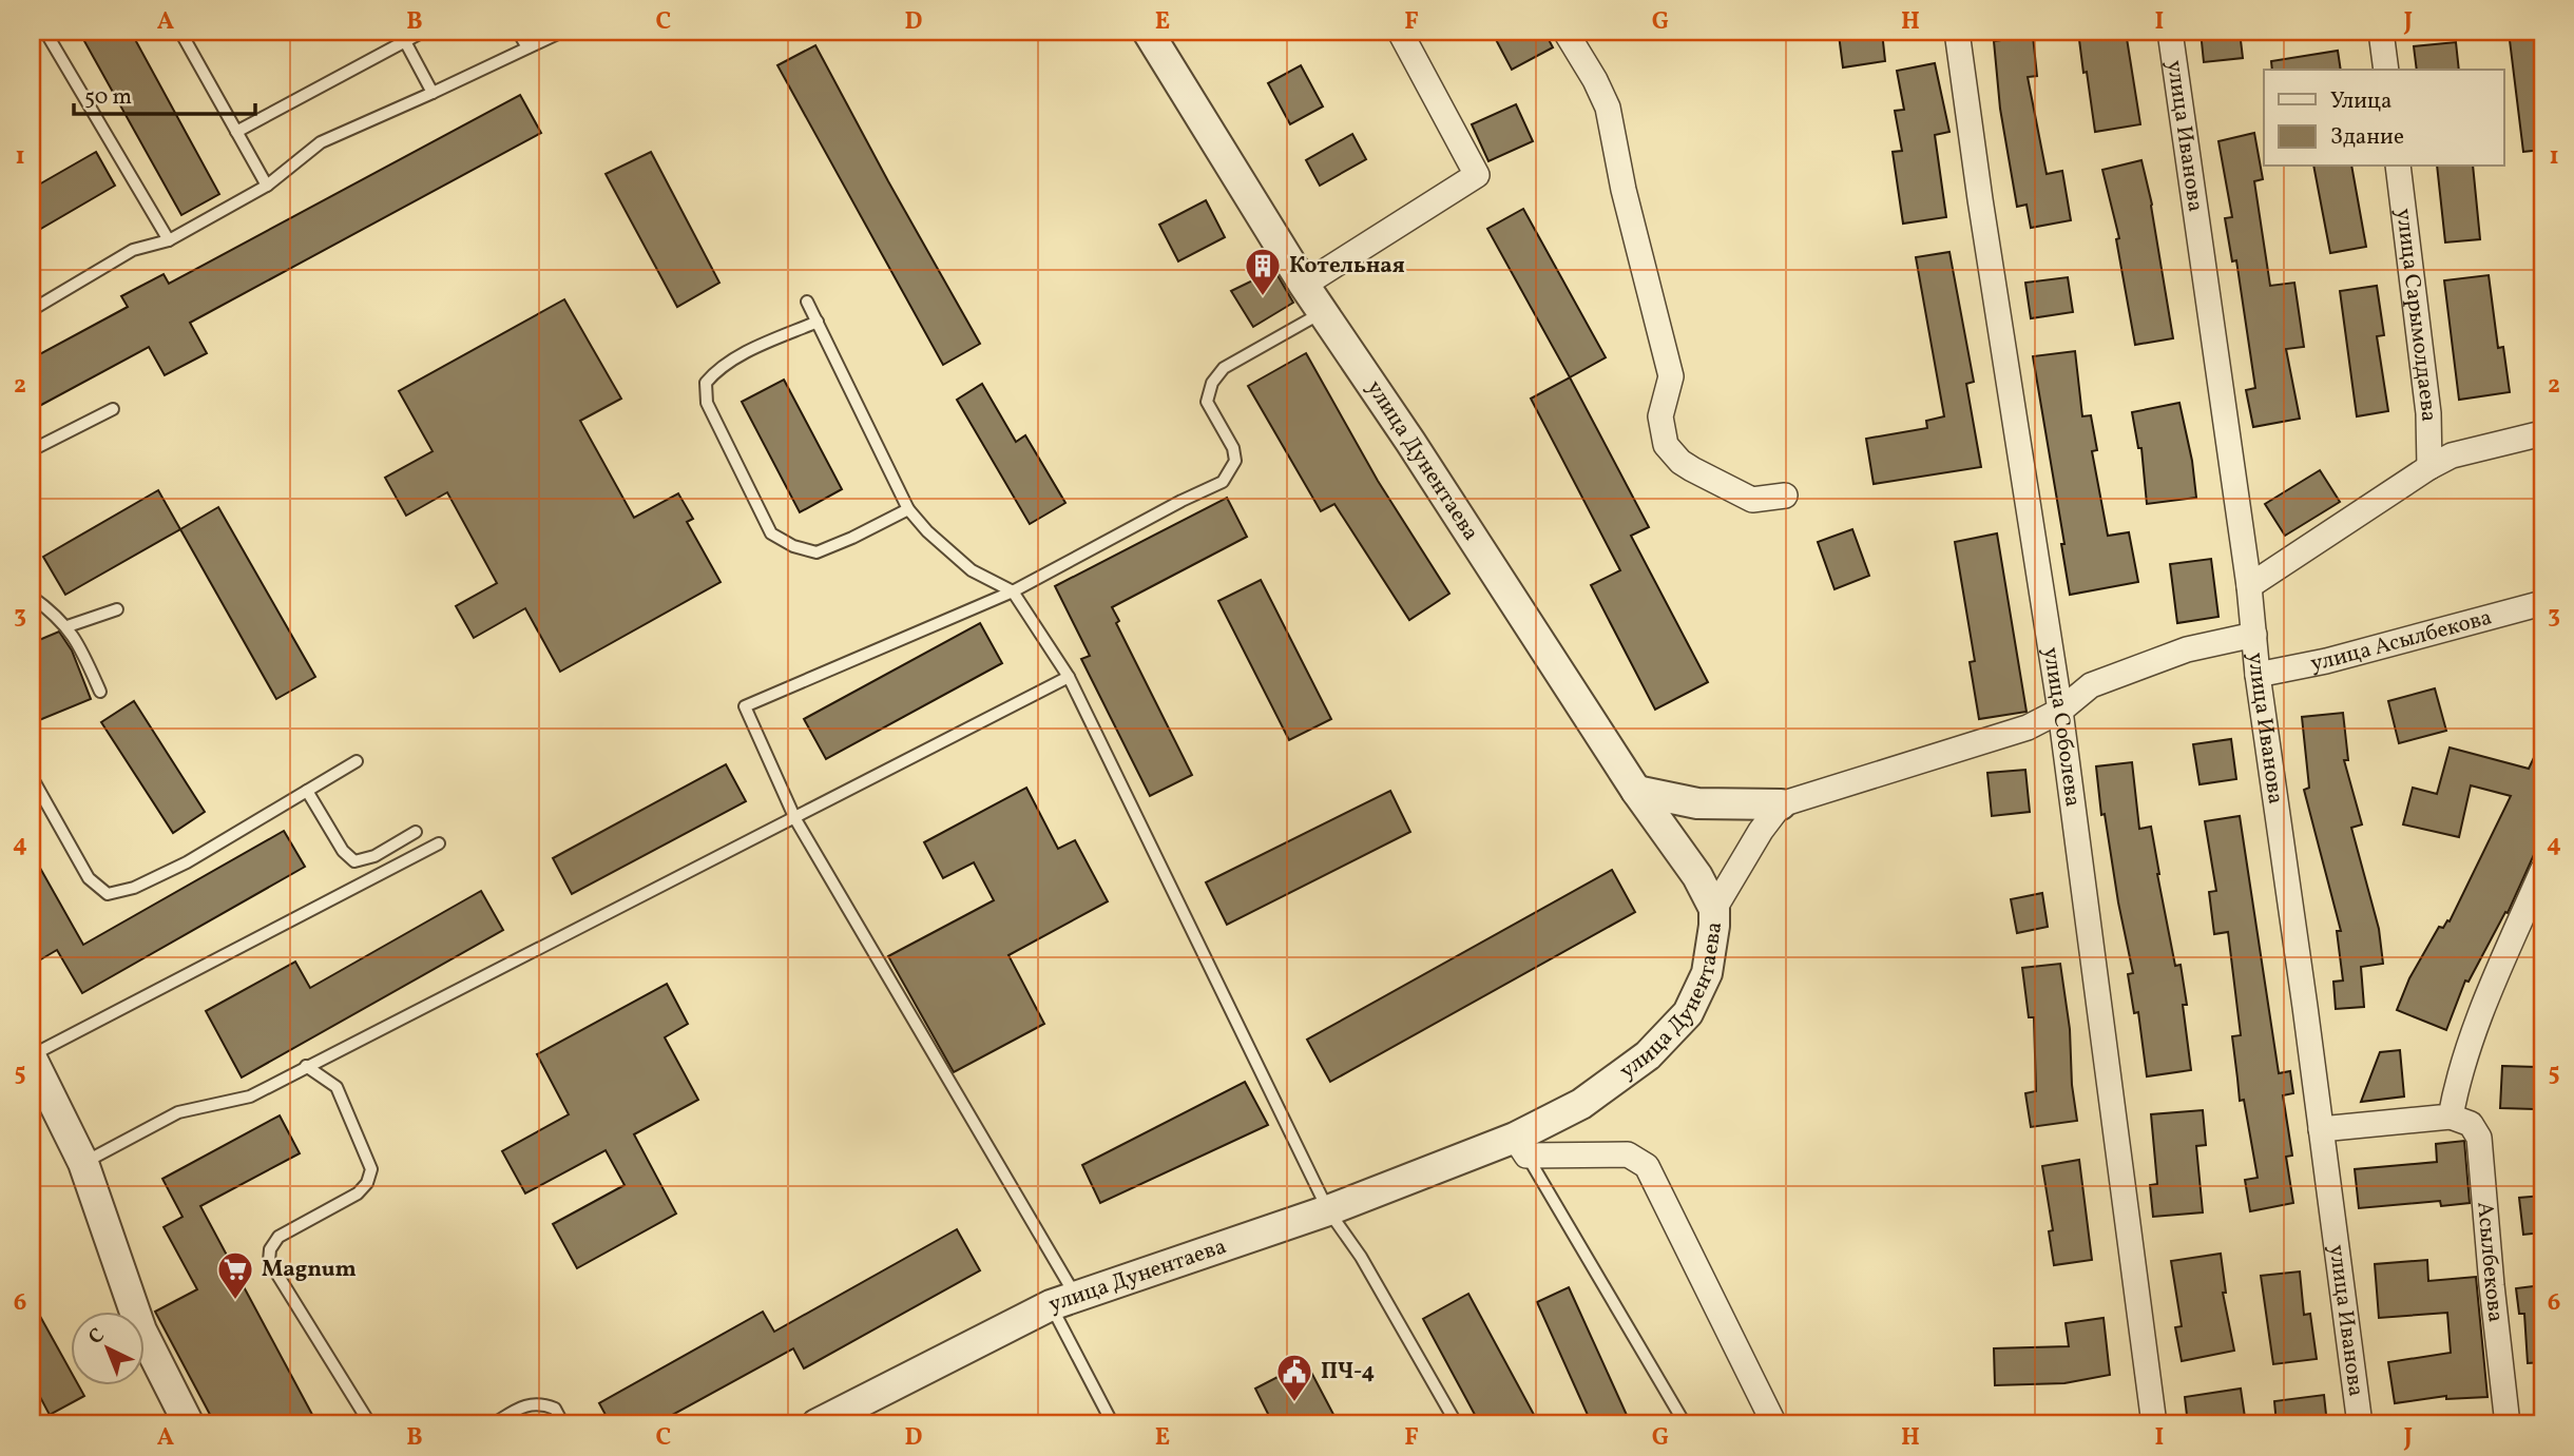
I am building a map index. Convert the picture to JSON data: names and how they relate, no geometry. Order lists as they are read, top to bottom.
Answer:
{
  "streets": {
    "street": [
      "улица Иванова",
      "улица Сарымолдаева",
      "улица Дунентаева",
      "улица Асылбекова",
      "улица Соболева",
      "Асылбекова"
    ]
  },
  "crossings": [
    ["улица Иванова", "улица Асылбекова"]
  ],
  "places": {
    "building": ["Котельная"],
    "supermarket": ["Magnum"],
    "public building": ["ПЧ-4"]
  },
  "legend": ["Улица", "Здание"],
  "scale_bar": "50 m",
  "north": "top left",
  "grid": {
    "columns": [
      "A",
      "B",
      "C",
      "D",
      "E",
      "F",
      "G",
      "H",
      "I",
      "J"
    ],
    "rows": [
      "1",
      "2",
      "3",
      "4",
      "5",
      "6"
    ]
  }
}
